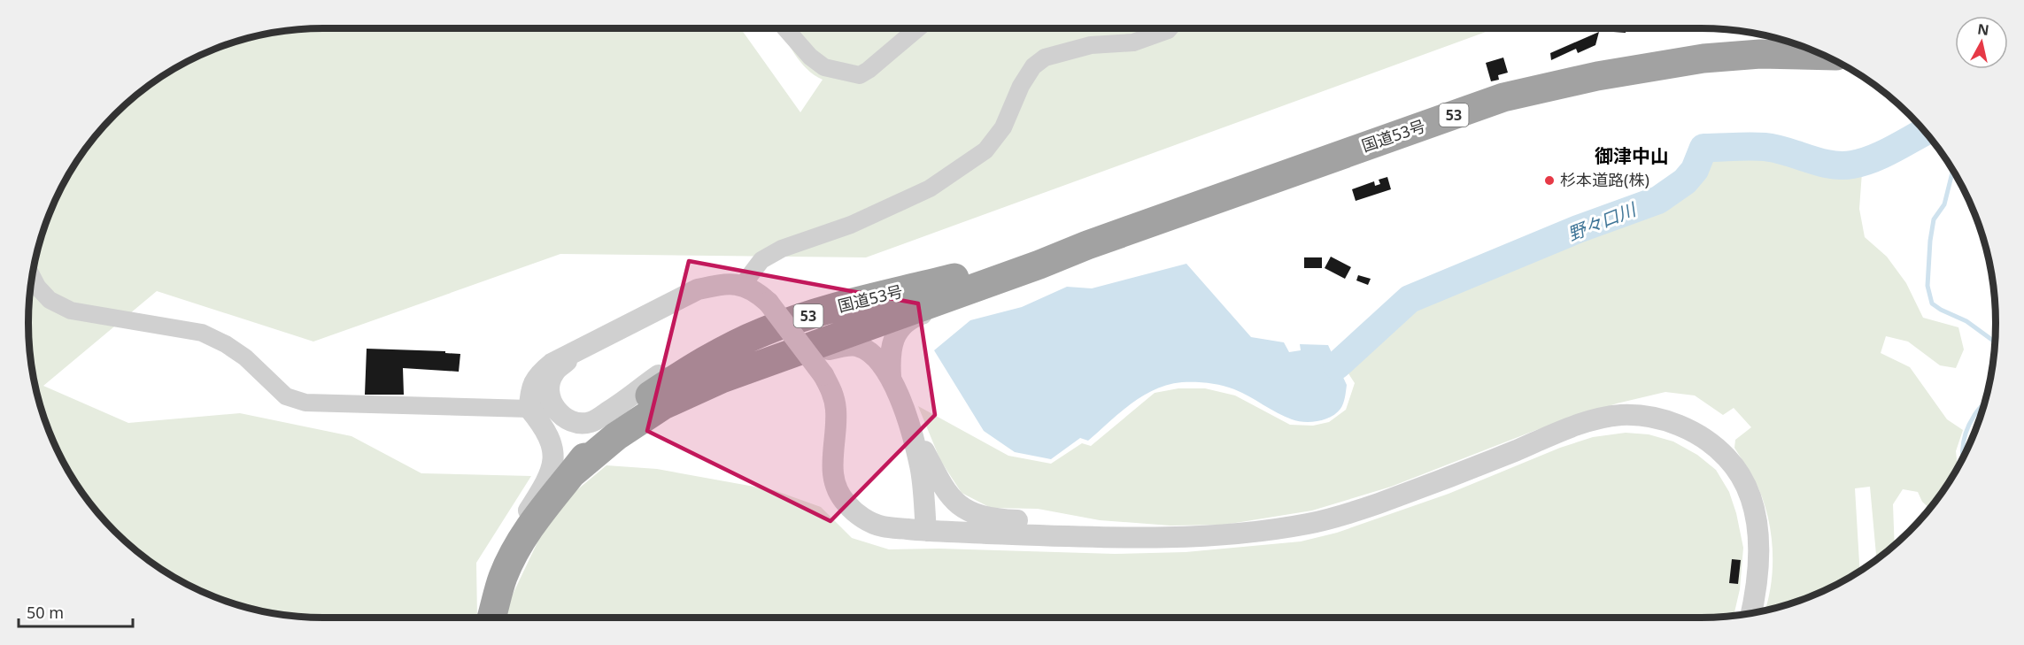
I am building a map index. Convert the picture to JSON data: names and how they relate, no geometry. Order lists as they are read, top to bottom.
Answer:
{
  "streets": {
    "highway": ["53", "国道53号"]
  },
  "districts": ["御津中山"],
  "water": ["野々口川"],
  "places": ["杉本道路(株)"],
  "scale_bar": "50 m",
  "north": "top"
}
